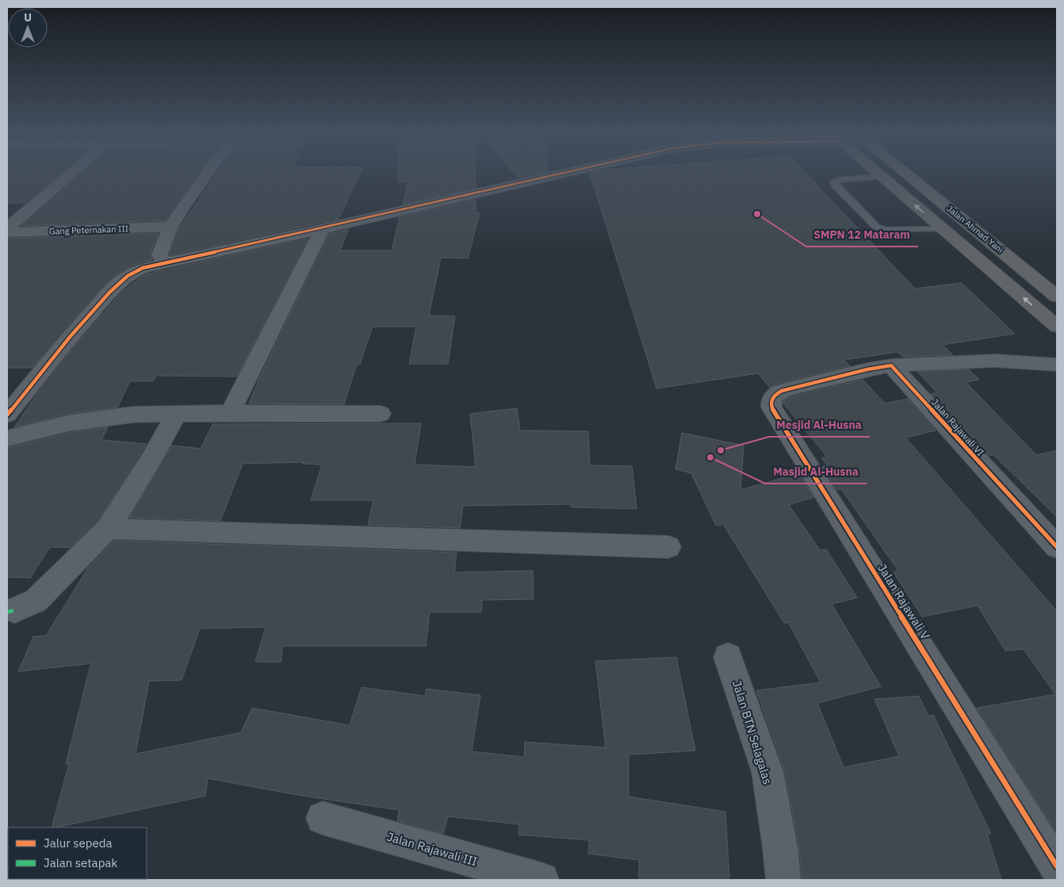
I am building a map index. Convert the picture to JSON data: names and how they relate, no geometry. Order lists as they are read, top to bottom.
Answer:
{
  "streets": {
    "highway": ["Jalan Ahmad Yani"],
    "street": [
      "Gang Peternakan III",
      "Jalan Rajawali VI",
      "Jalan Rajawali V",
      "Jalan BTN Selagalas",
      "Jalan Rajawali III"
    ]
  },
  "crossings": [
    ["Jalan Rajawali VI", "Jalan Rajawali V"]
  ],
  "places": ["SMPN 12 Mataram", "Mesjid Al-Husna", "Masjid Al-Husna"],
  "legend": ["Jalur sepeda", "Jalan setapak"],
  "north": "top"
}
